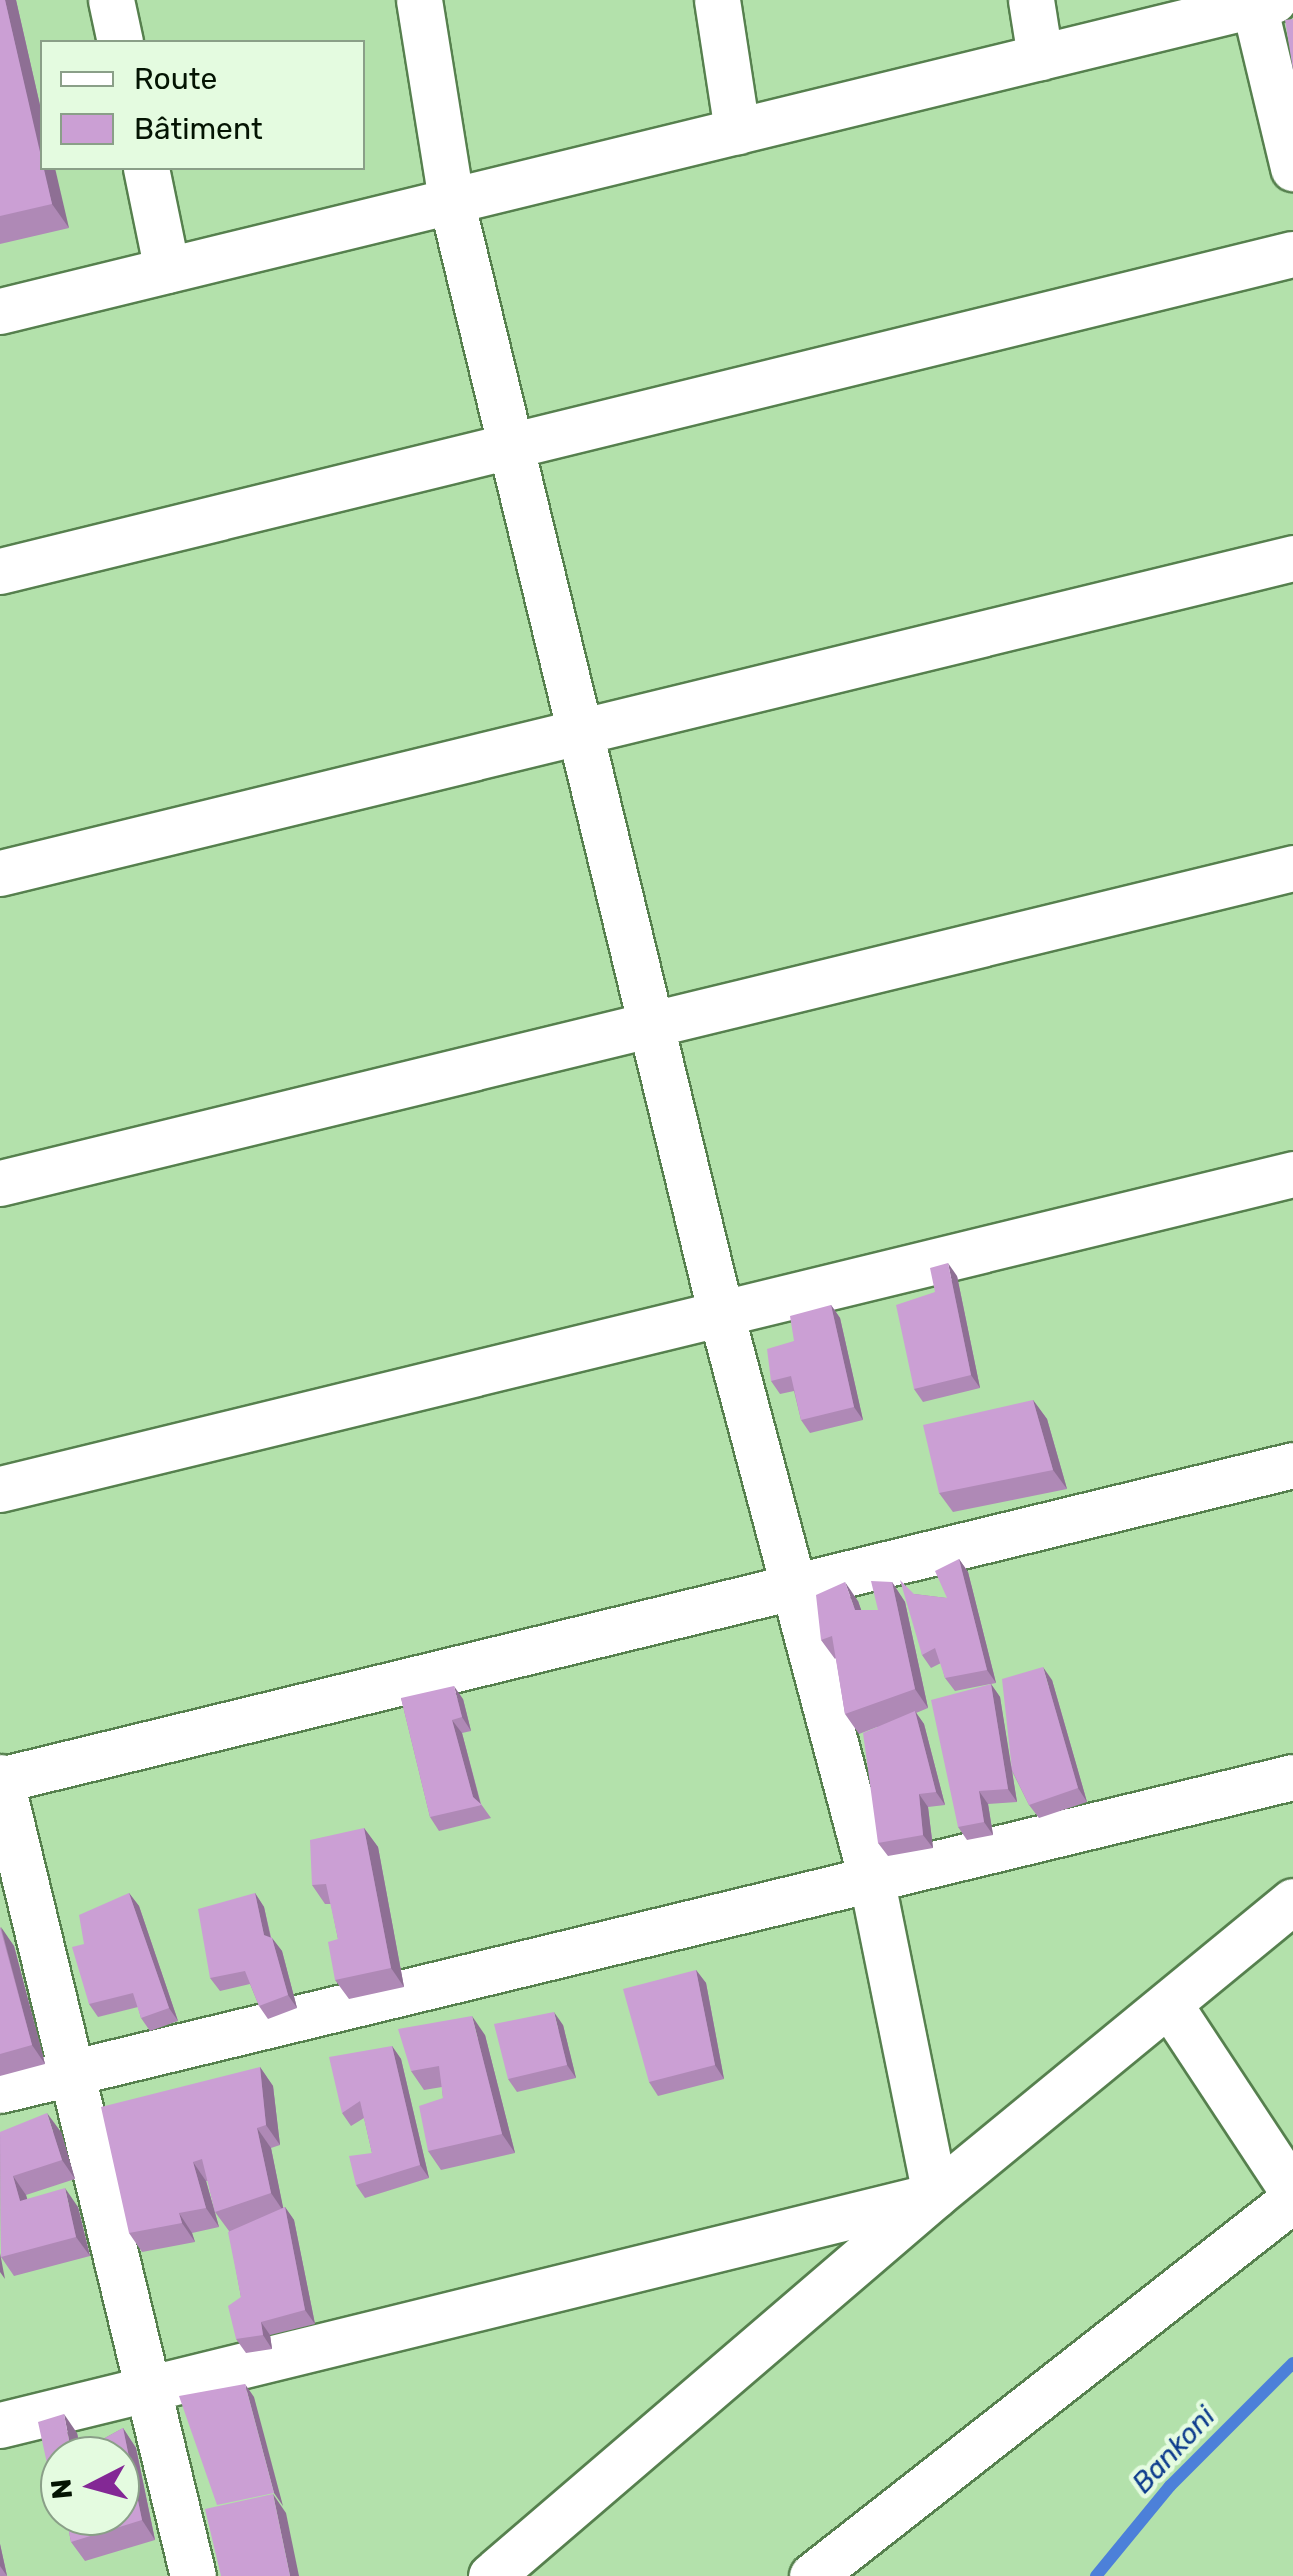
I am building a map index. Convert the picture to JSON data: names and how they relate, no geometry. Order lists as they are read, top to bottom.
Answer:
{
  "water": ["Bankoni"],
  "legend": ["Route", "Bâtiment"],
  "north": "left"
}
